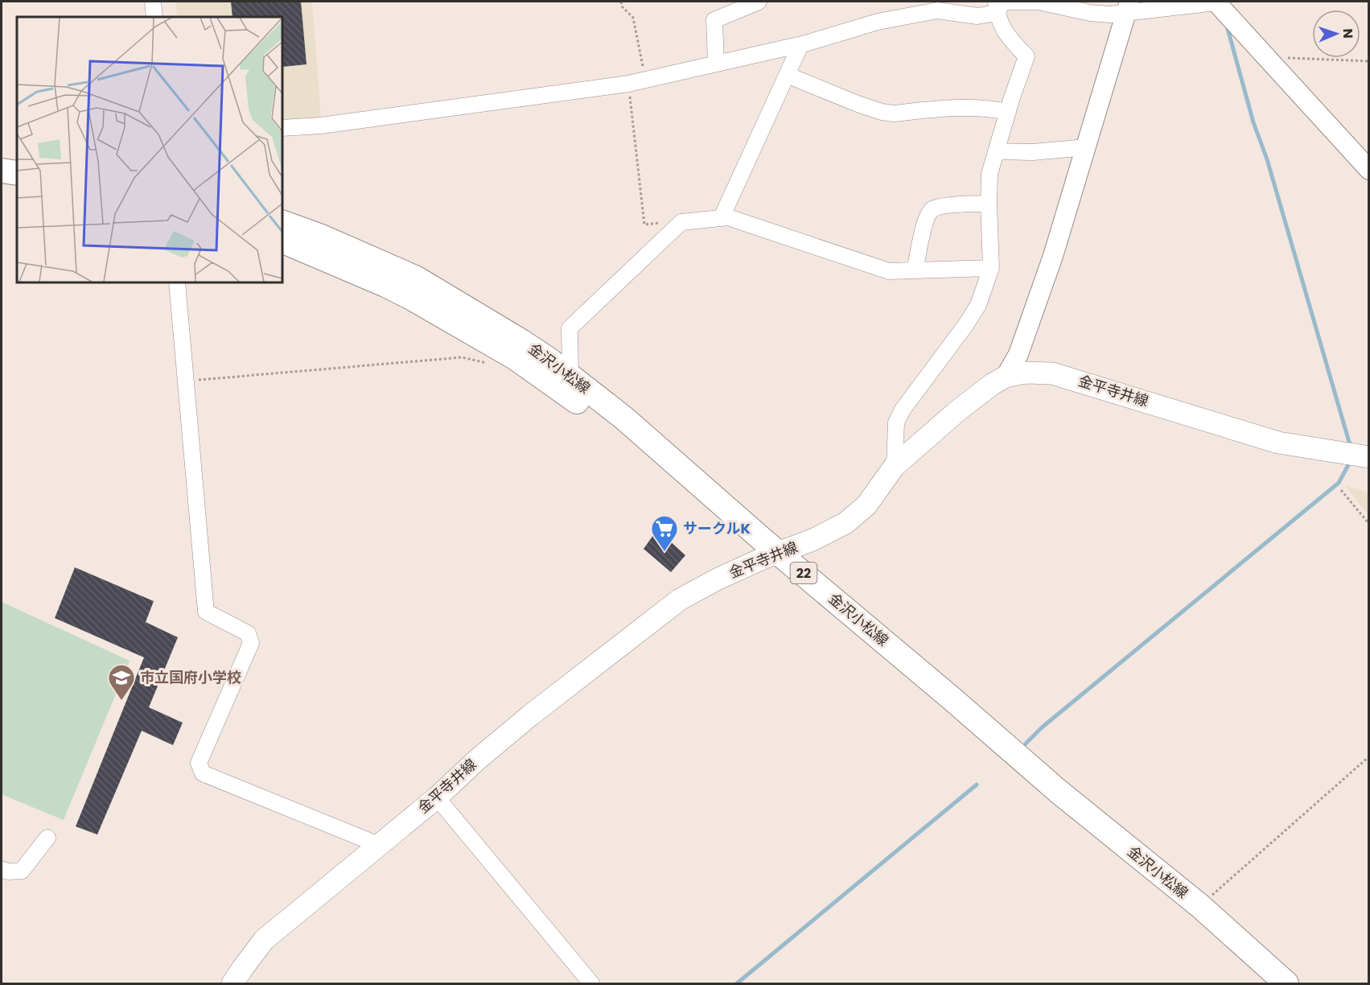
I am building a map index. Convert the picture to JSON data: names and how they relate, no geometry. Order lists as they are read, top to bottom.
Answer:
{
  "streets": {
    "main road": ["金沢小松線", "金平寺井線", "22"]
  },
  "crossings": [
    ["金沢小松線", "金平寺井線"]
  ],
  "places": {
    "supermarket": ["サークルK"],
    "school or university": ["市立国府小学校"]
  },
  "north": "right"
}
